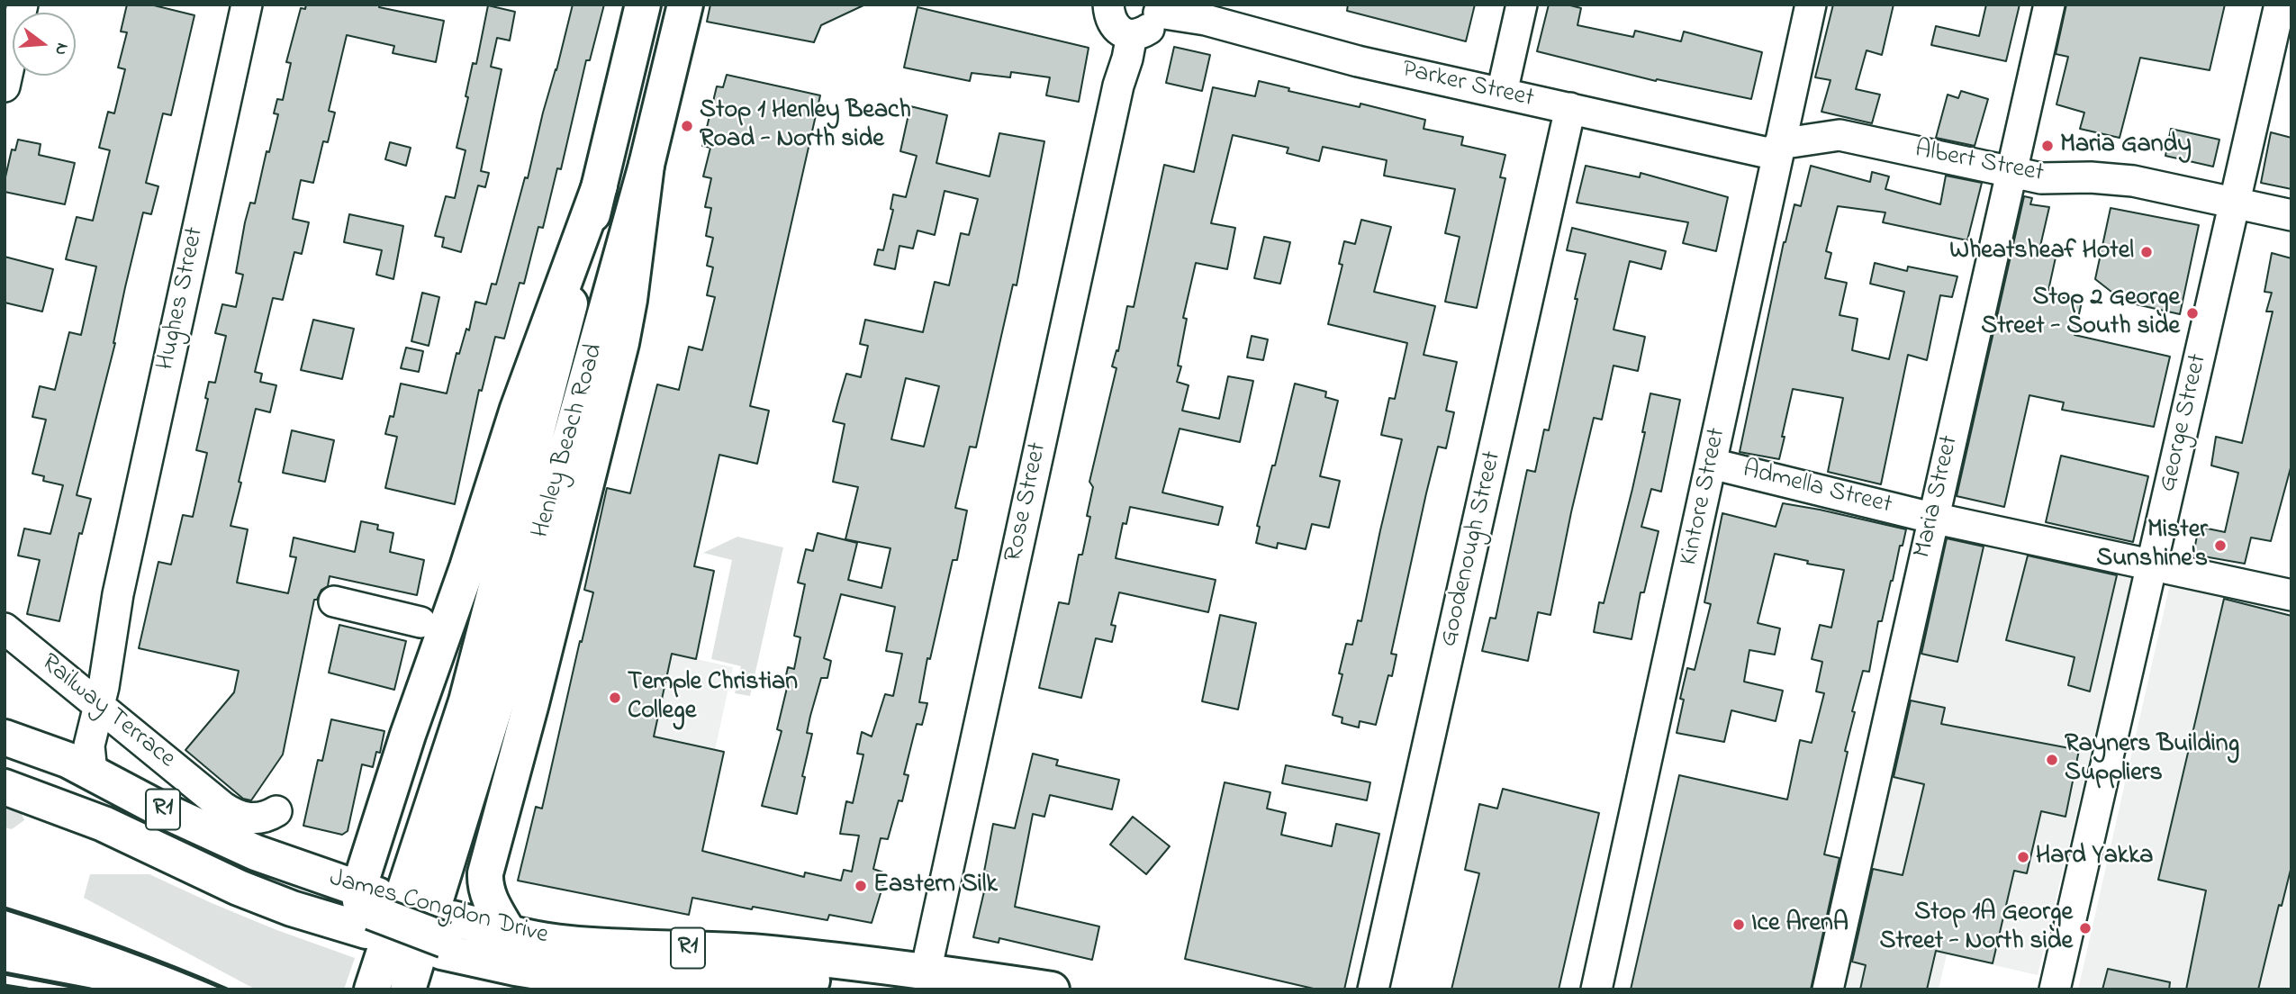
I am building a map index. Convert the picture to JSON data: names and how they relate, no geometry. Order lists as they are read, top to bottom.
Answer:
{
  "streets": {
    "main road": ["Henley Beach Road", "R1", "James Congdon Drive"],
    "street": [
      "Parker Street",
      "Albert Street",
      "Hughes Street",
      "George Street",
      "Admella Street",
      "Kintore Street",
      "Maria Street",
      "Rose Street",
      "Goodenough Street",
      "Railway Terrace"
    ]
  },
  "crossings": [
    ["Parker Street", "Albert Street"],
    ["Parker Street", "Kintore Street"],
    ["Parker Street", "Goodenough Street"],
    ["Albert Street", "George Street"],
    ["Albert Street", "Kintore Street"],
    ["Albert Street", "Maria Street"],
    ["Hughes Street", "Railway Terrace"],
    ["Hughes Street", "James Congdon Drive"],
    ["George Street", "Admella Street"],
    ["Admella Street", "Kintore Street"],
    ["Admella Street", "Maria Street"],
    ["Rose Street", "James Congdon Drive"]
  ],
  "places": [
    "Stop 1 Henley Beach Road - North side",
    "Maria Gandy",
    "Wheatsheaf Hotel",
    "Stop 2 George Street - South side",
    "Mister Sunshine's",
    "Temple Christian College",
    "Rayners Building Suppliers",
    "Hard Yakka",
    "Eastern Silk",
    "Ice ArenA",
    "Stop 1A George Street - North side"
  ],
  "north": "right"
}
